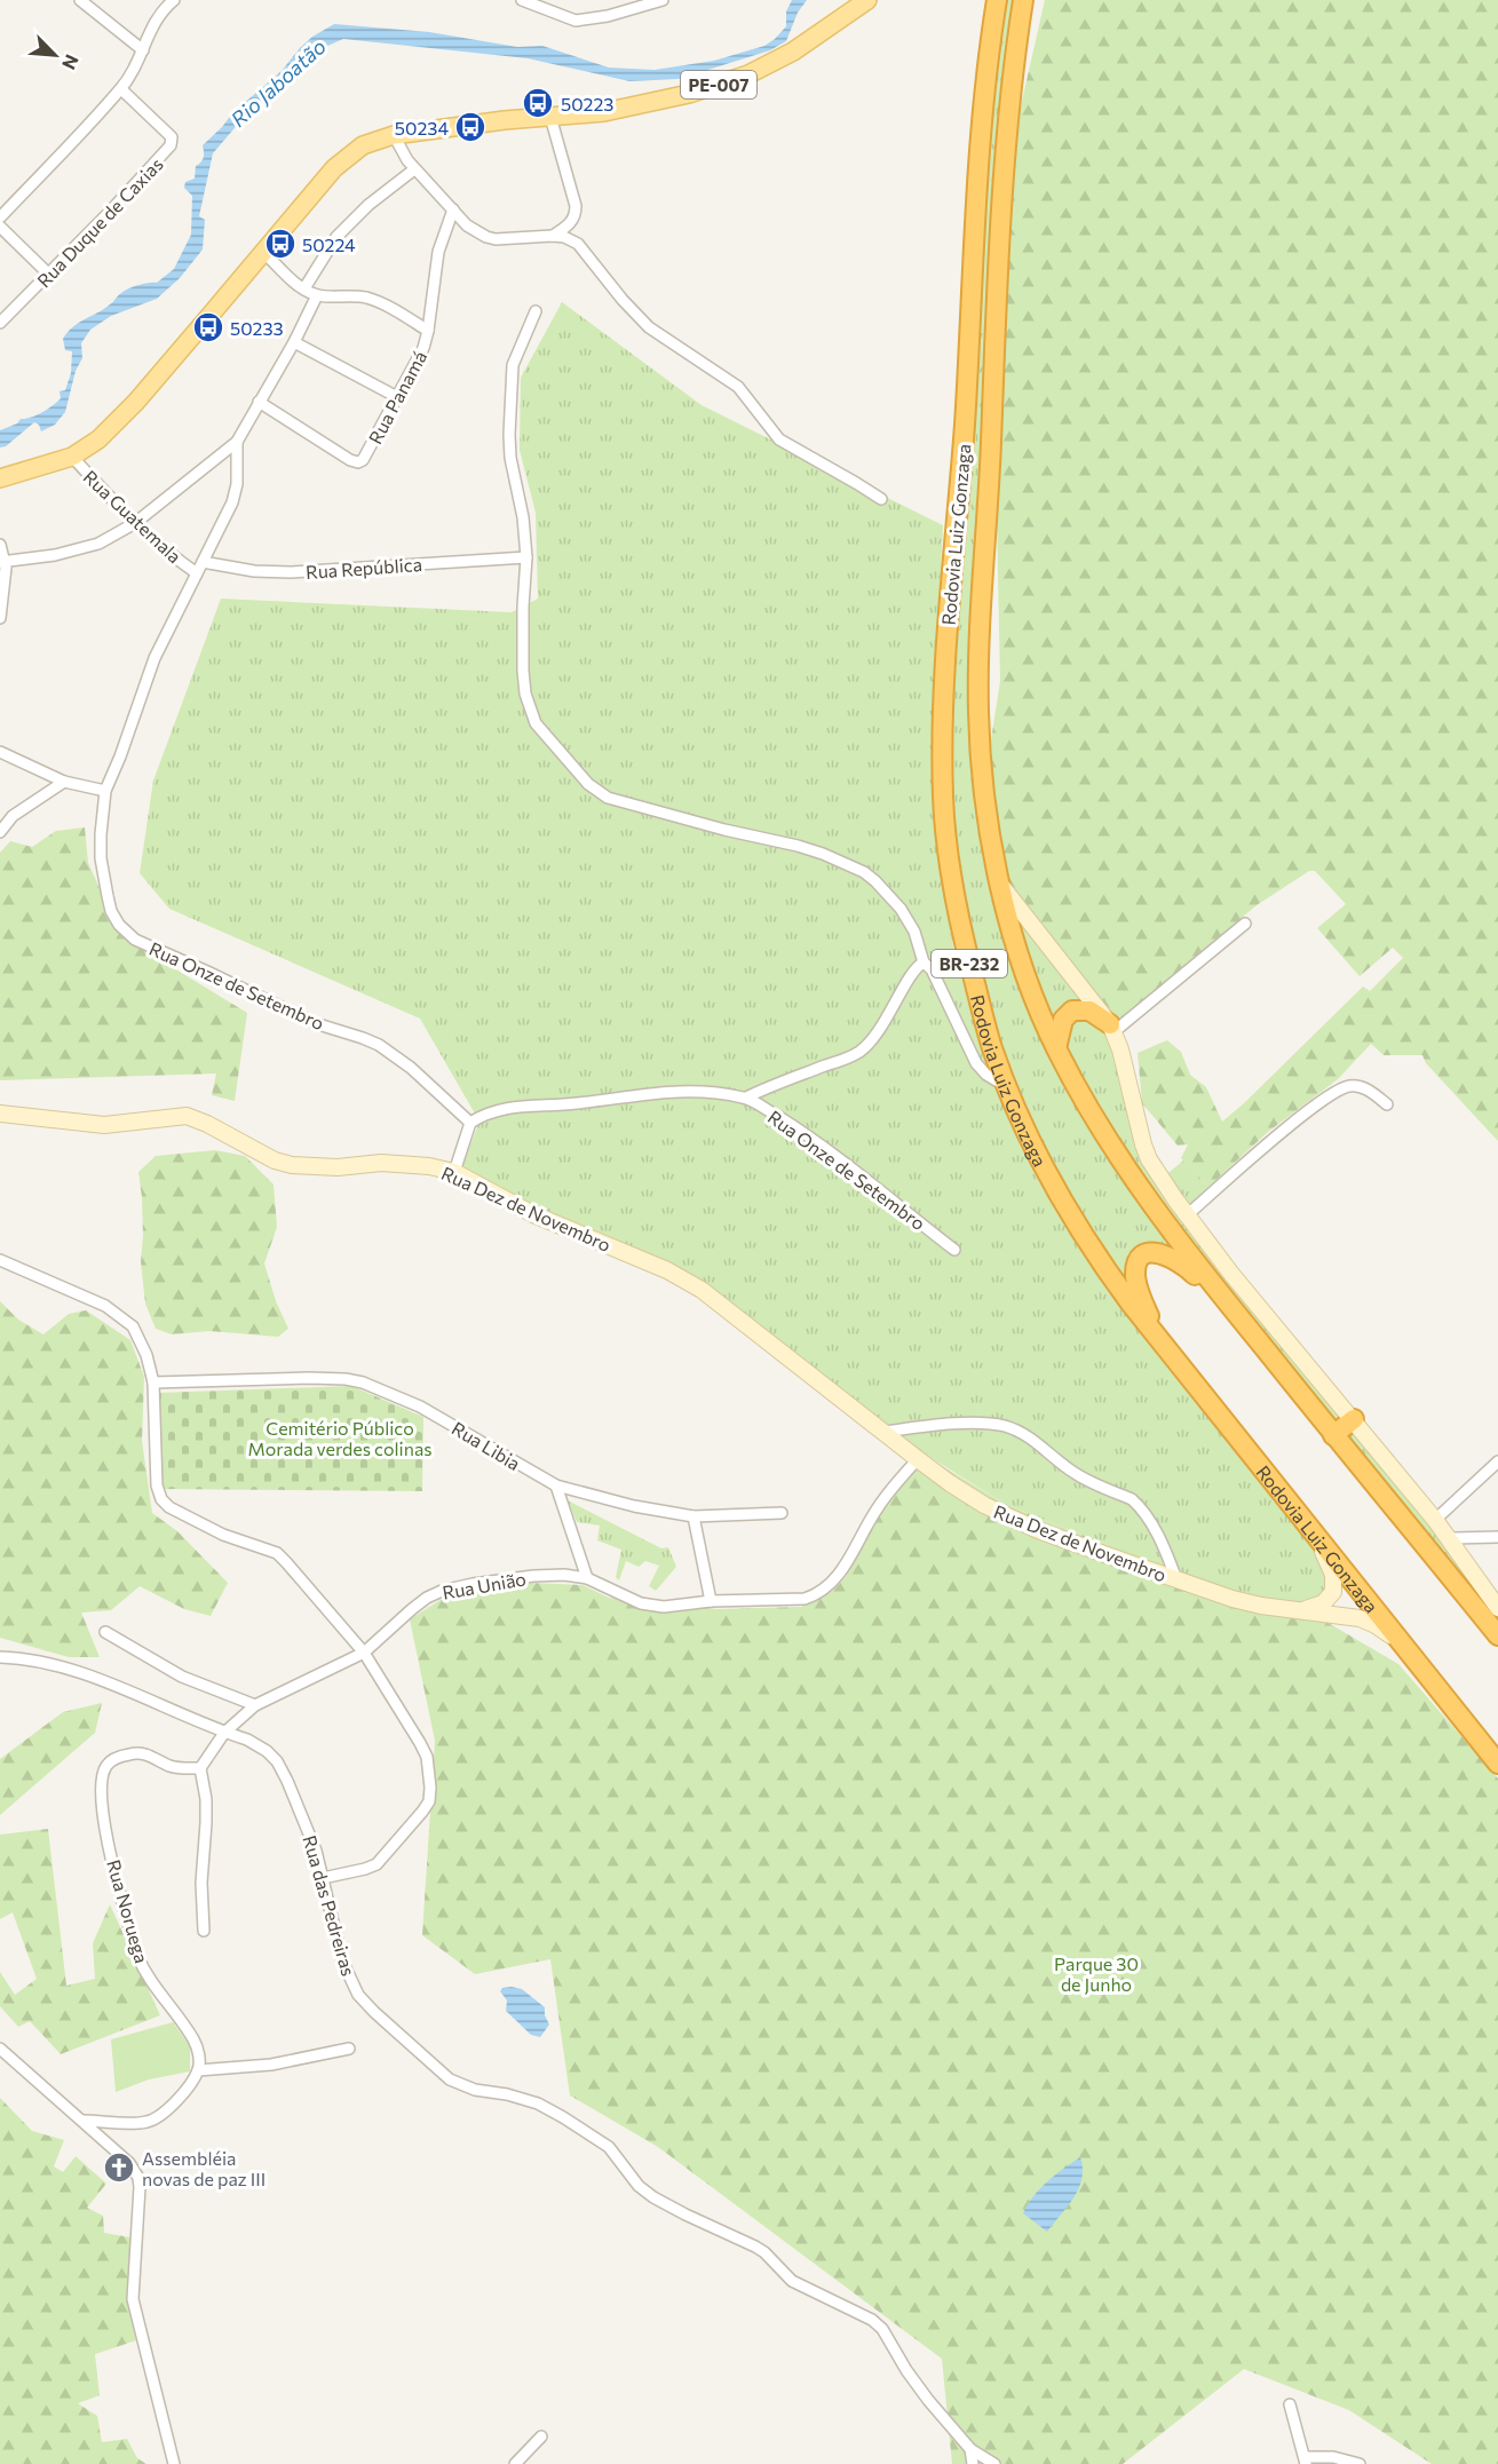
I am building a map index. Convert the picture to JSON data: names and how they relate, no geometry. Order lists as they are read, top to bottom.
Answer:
{
  "streets": {
    "highway": ["Rodovia Luiz Gonzaga", "BR-232"],
    "main road": ["PE-007", "Rua Dez de Novembro"],
    "street": [
      "Rua Duque de Caxias",
      "Rua Panamá",
      "Rua Guatemala",
      "Rua República",
      "Rua Onze de Setembro",
      "Rua Libia",
      "Rua União",
      "Rua das Pedreiras",
      "Rua Noruega"
    ]
  },
  "crossings": [
    ["PE-007", "Rua Guatemala"],
    ["Rua Guatemala", "Rua Onze de Setembro"],
    ["Rodovia Luiz Gonzaga", "BR-232"],
    ["Rodovia Luiz Gonzaga", "Rua Dez de Novembro"],
    ["Rua República", "Rua Onze de Setembro"],
    ["Rua Dez de Novembro", "Rua União"],
    ["Rua União", "Rua das Pedreiras"],
    ["Rua União", "Rua Noruega"]
  ],
  "water": ["Rio Jaboatão"],
  "parks": ["Cemitério Público Morada verdes colinas", "Parque 30 de Junho"],
  "places": {
    "bus stop": [
      "50223",
      "50234",
      "50224",
      "50233"
    ],
    "church": ["Assembléia novas de paz III"]
  },
  "north": "bottom right"
}
